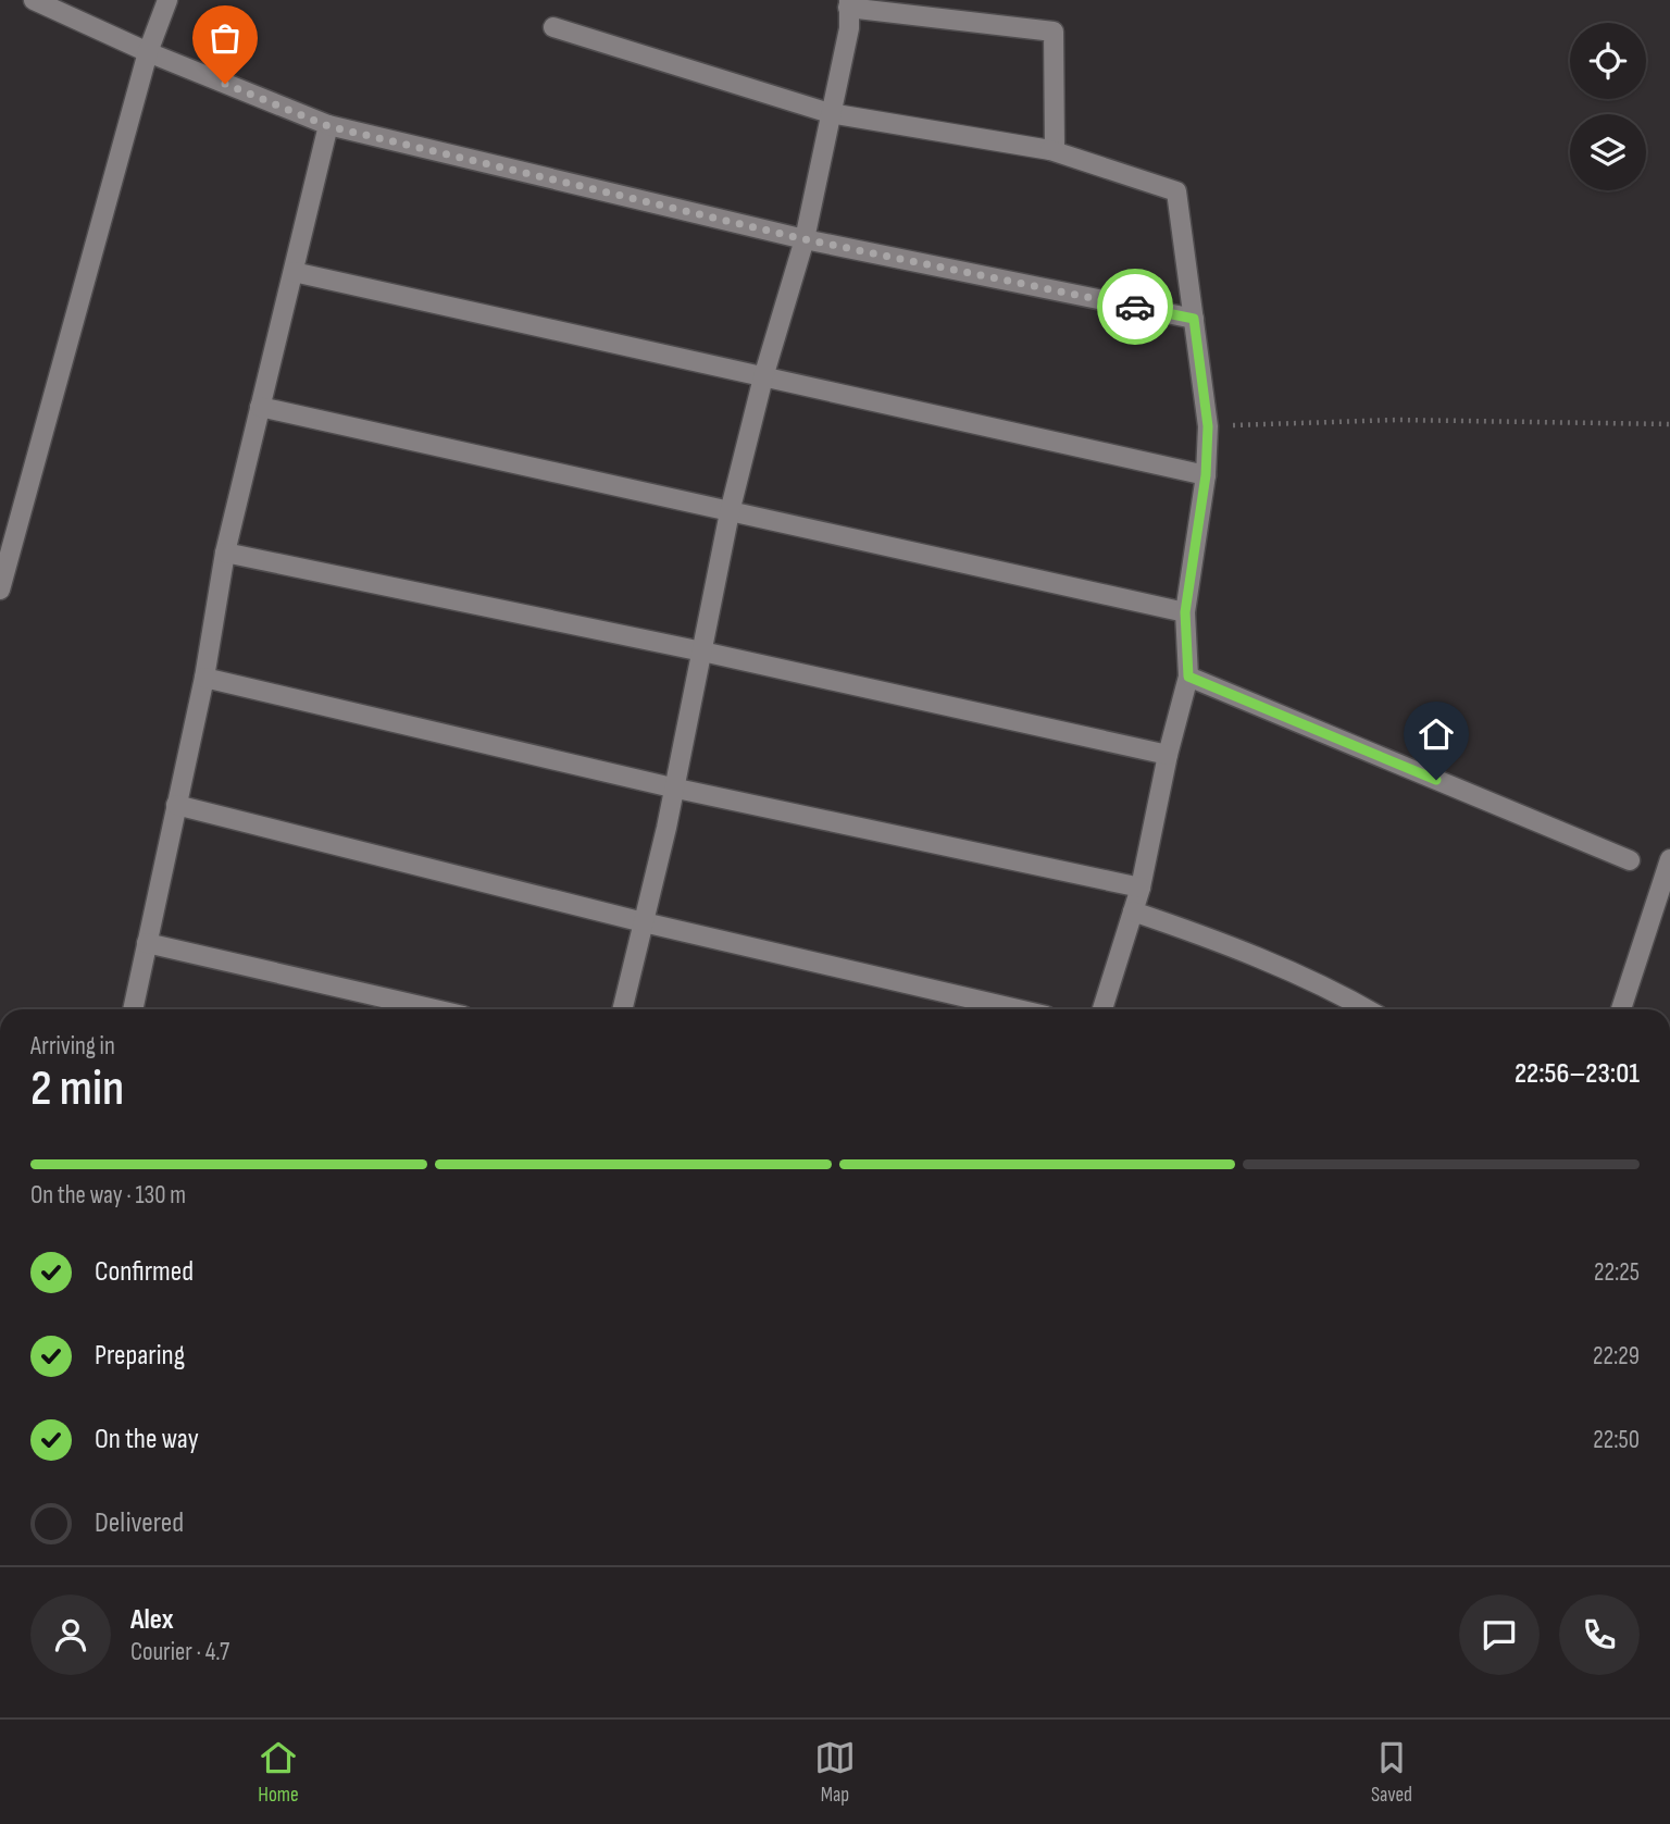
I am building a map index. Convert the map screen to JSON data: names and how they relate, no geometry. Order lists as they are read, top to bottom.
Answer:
{
  "page": {
    "heading": ["2 min", "Arriving in", "22:56–23:01"],
    "panel": ["Alex", "Courier · 4.7"],
    "bar": "On the way · 130 m",
    "list": [
      ["Confirmed", "22:25"],
      ["Preparing", "22:29"],
      ["On the way", "22:50"],
      "Delivered"
    ],
    "tabs": ["Home", "Map", "Saved"]
  }
}
